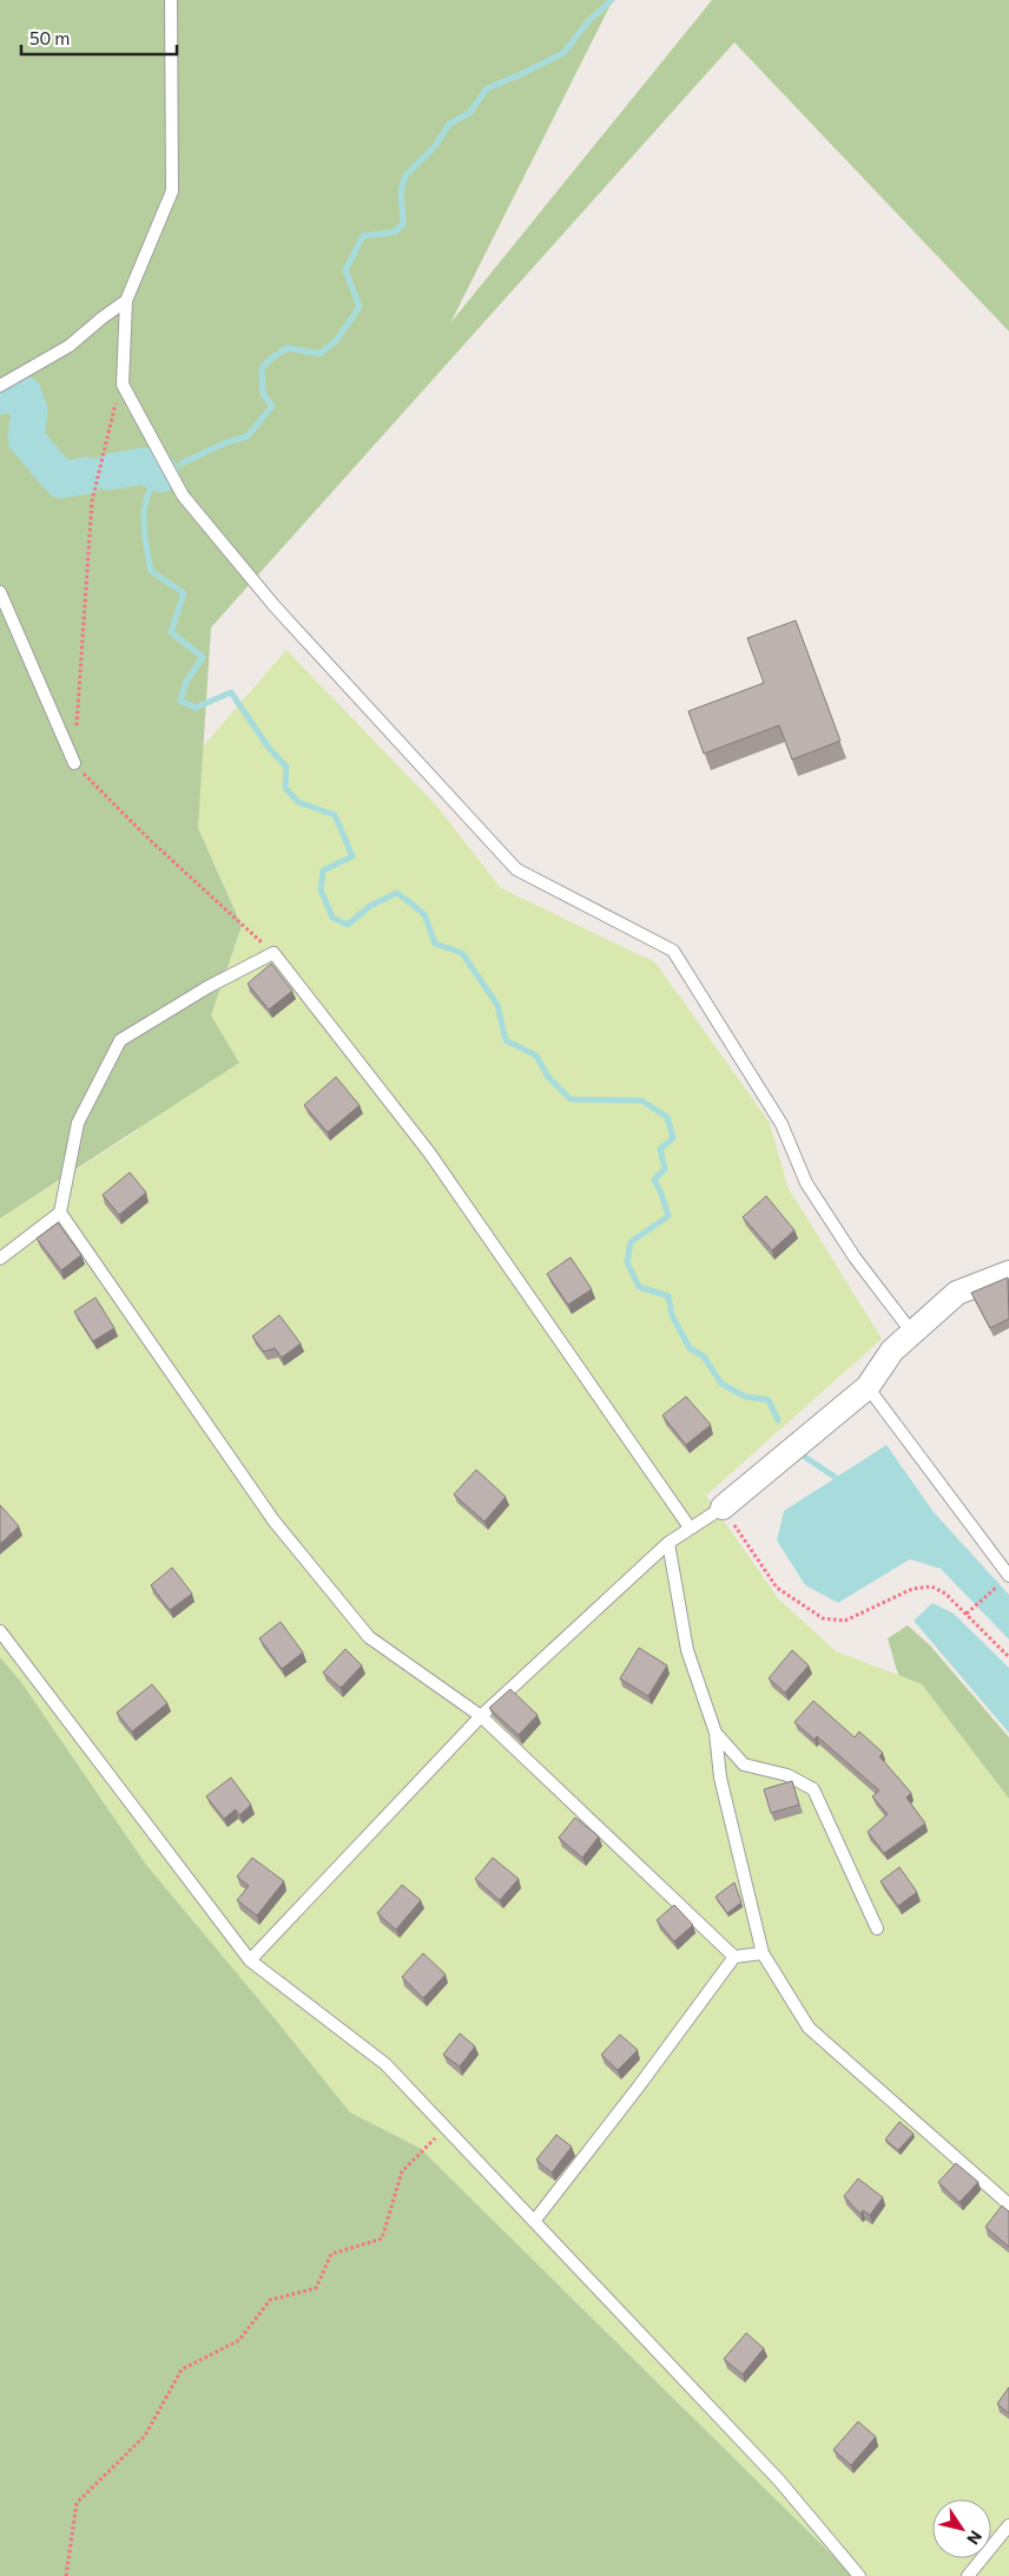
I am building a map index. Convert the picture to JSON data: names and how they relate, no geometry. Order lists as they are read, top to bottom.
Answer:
{
  "scale_bar": "50 m",
  "north": "bottom right"
}
